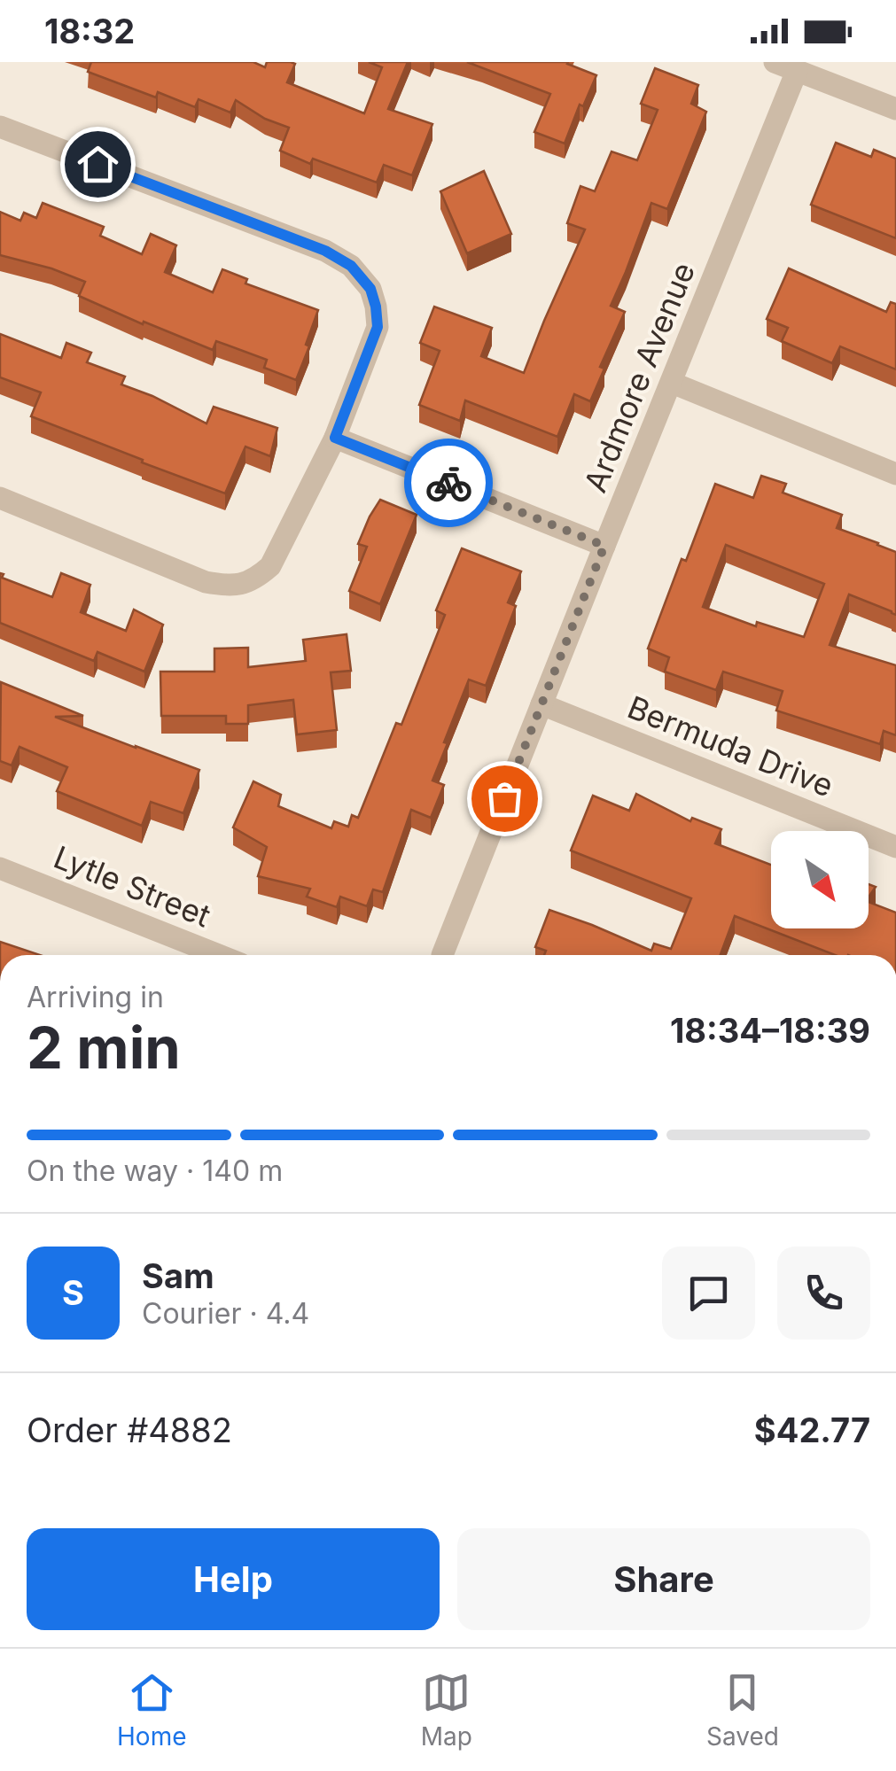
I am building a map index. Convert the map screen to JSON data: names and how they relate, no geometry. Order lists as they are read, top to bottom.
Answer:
{
  "streets": {
    "street": ["Ardmore Avenue", "Bermuda Drive", "Lytle Street"]
  },
  "crossings": [
    ["Ardmore Avenue", "Bermuda Drive"]
  ],
  "north": "bottom right",
  "page": {
    "status": "18:32",
    "heading": ["2 min", "Arriving in", "18:34–18:39"],
    "panel": [
      "Sam",
      "Courier · 4.4",
      "Order #4882",
      "$42.77"
    ],
    "bar": "On the way · 140 m",
    "round": "S",
    "buttons": ["Help", "Share"],
    "tabs": ["Home", "Map", "Saved"]
  }
}
